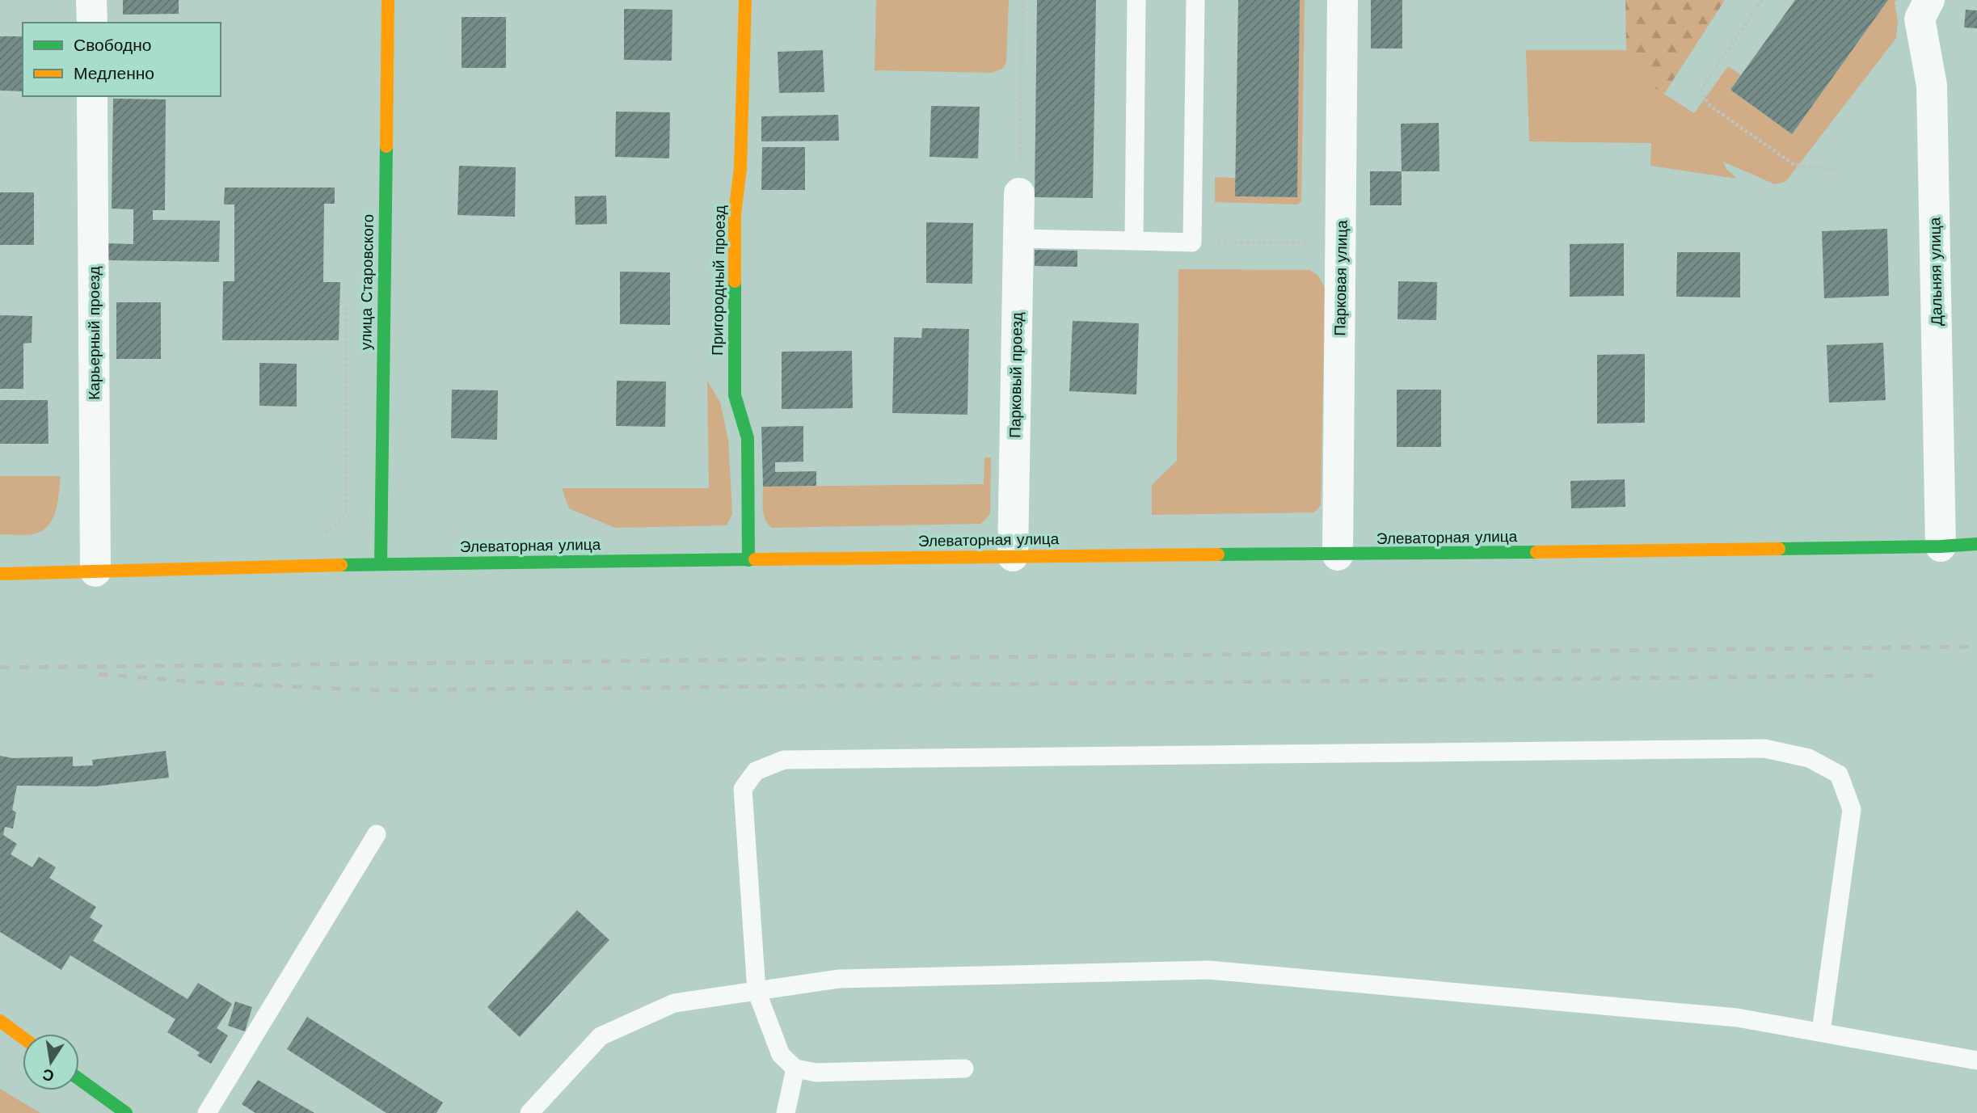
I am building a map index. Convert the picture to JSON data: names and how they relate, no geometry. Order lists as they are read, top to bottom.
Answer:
{
  "streets": {
    "main road": ["Пригородный проезд", "улица Старовского", "Элеваторная улица"],
    "street": [
      "Дальняя улица",
      "Парковая улица",
      "Карьерный проезд",
      "Парковый проезд"
    ]
  },
  "crossings": [
    ["Дальняя улица", "Элеваторная улица"],
    ["Парковая улица", "Элеваторная улица"],
    ["Пригородный проезд", "Элеваторная улица"],
    ["улица Старовского", "Элеваторная улица"],
    ["Карьерный проезд", "Элеваторная улица"],
    ["Парковый проезд", "Элеваторная улица"]
  ],
  "legend": ["Свободно", "Медленно"],
  "north": "bottom"
}
